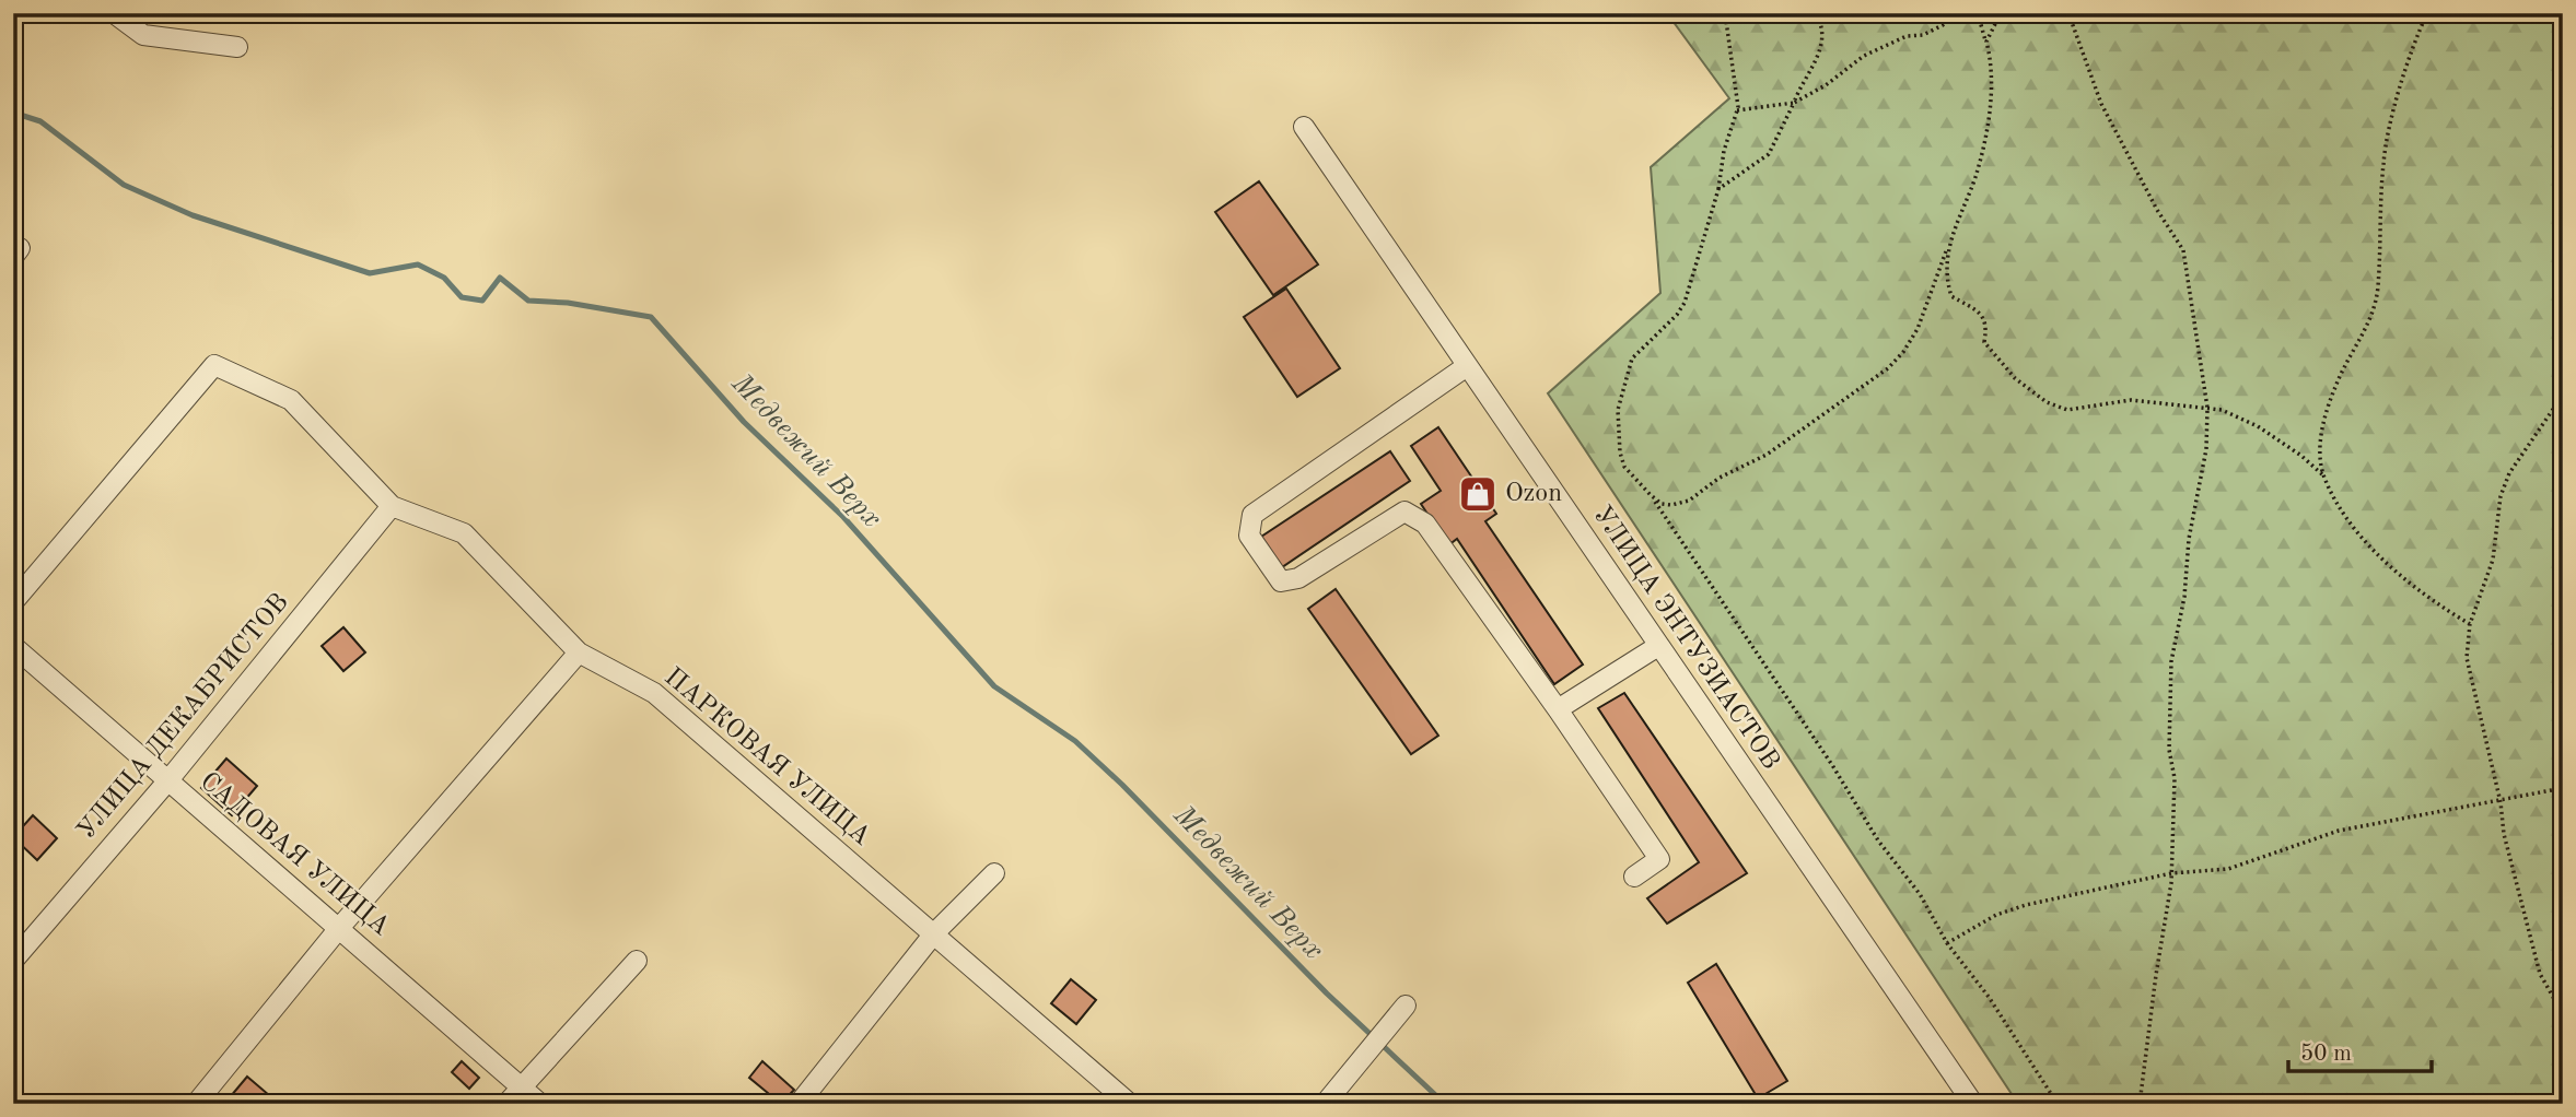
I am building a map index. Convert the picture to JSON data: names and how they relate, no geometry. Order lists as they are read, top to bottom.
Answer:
{
  "streets": {
    "street": [
      "УЛИЦА ЭНТУЗИАСТОВ",
      "УЛИЦА ДЕКАБРИСТОВ",
      "ПАРКОВАЯ УЛИЦА",
      "САДОВАЯ УЛИЦА"
    ]
  },
  "crossings": [
    ["УЛИЦА ДЕКАБРИСТОВ", "ПАРКОВАЯ УЛИЦА"],
    ["УЛИЦА ДЕКАБРИСТОВ", "САДОВАЯ УЛИЦА"]
  ],
  "water": ["Медвежий Верх"],
  "places": {
    "shop": ["Ozon"]
  },
  "scale_bar": "50 m"
}
